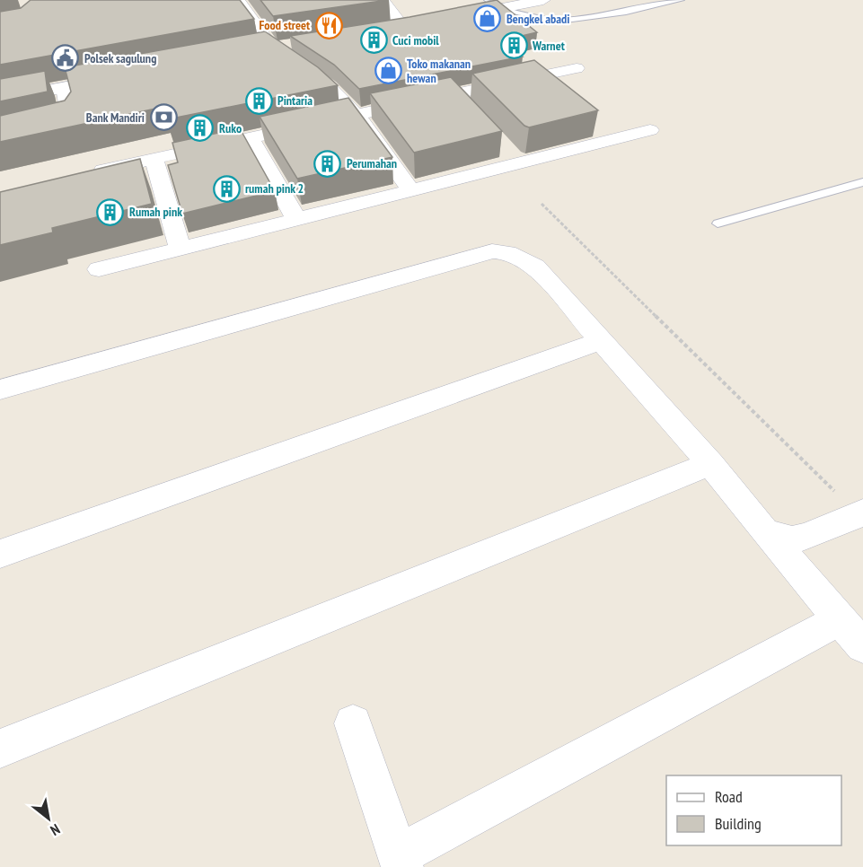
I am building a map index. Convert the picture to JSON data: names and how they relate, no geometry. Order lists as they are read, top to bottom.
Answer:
{
  "places": {
    "shop": ["Bengkel abadi", "Toko makanan hewan"],
    "restaurant": ["Food street"],
    "building": [
      "Cuci mobil",
      "Warnet",
      "Pintaria",
      "Ruko",
      "Perumahan",
      "rumah pink 2",
      "Rumah pink"
    ],
    "public building": ["Polsek sagulung"],
    "bank": ["Bank Mandiri"]
  },
  "legend": ["Road", "Building"],
  "north": "bottom right"
}
